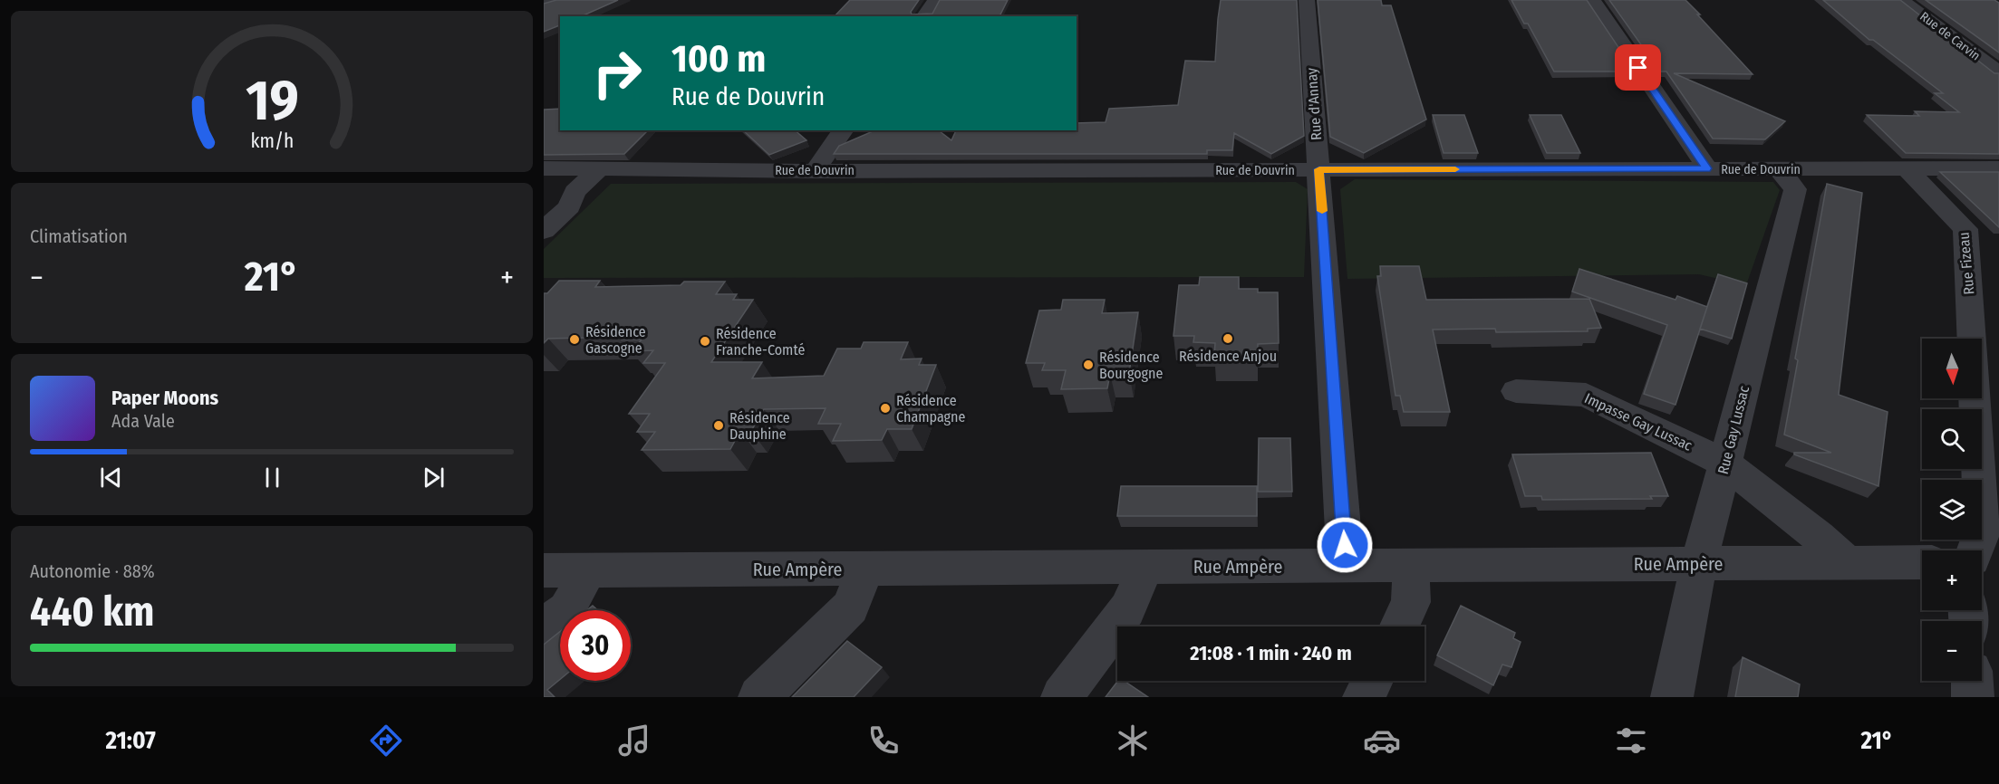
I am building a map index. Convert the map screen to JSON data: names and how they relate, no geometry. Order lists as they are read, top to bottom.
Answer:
{
  "streets": {
    "street": [
      "Rue de Carvin",
      "Rue d'Annay",
      "Rue de Douvrin",
      "Rue Fizeau",
      "Impasse Gay Lussac",
      "Rue Gay Lussac",
      "Rue Ampère"
    ]
  },
  "crossings": [
    ["Rue d'Annay", "Rue de Douvrin"],
    ["Rue d'Annay", "Rue Ampère"],
    ["Rue de Douvrin", "Rue Fizeau"],
    ["Rue de Douvrin", "Rue Gay Lussac"],
    ["Impasse Gay Lussac", "Rue Gay Lussac"],
    ["Impasse Gay Lussac", "Rue Ampère"],
    ["Rue Gay Lussac", "Rue Ampère"]
  ],
  "places": [
    "Résidence Anjou",
    "Résidence Gascogne",
    "Résidence Franche-Comté",
    "Résidence Bourgogne",
    "Résidence Champagne",
    "Résidence Dauphine"
  ],
  "north": "bottom",
  "page": {
    "turn": ["100 m", "Rue de Douvrin"],
    "tile": [
      "Climatisation",
      ["Autonomie · 88%", "440 km"]
    ],
    "heat": ["−", "21°", "+"],
    "map_buttons": ["+", "−"],
    "song": ["Paper Moons", "Ada Vale"],
    "limit": "30",
    "trip": "21:08 · 1 min · 240 m",
    "tabs": ["21:07", "21°"],
    "gauge": ["19", "km/h"]
  }
}
